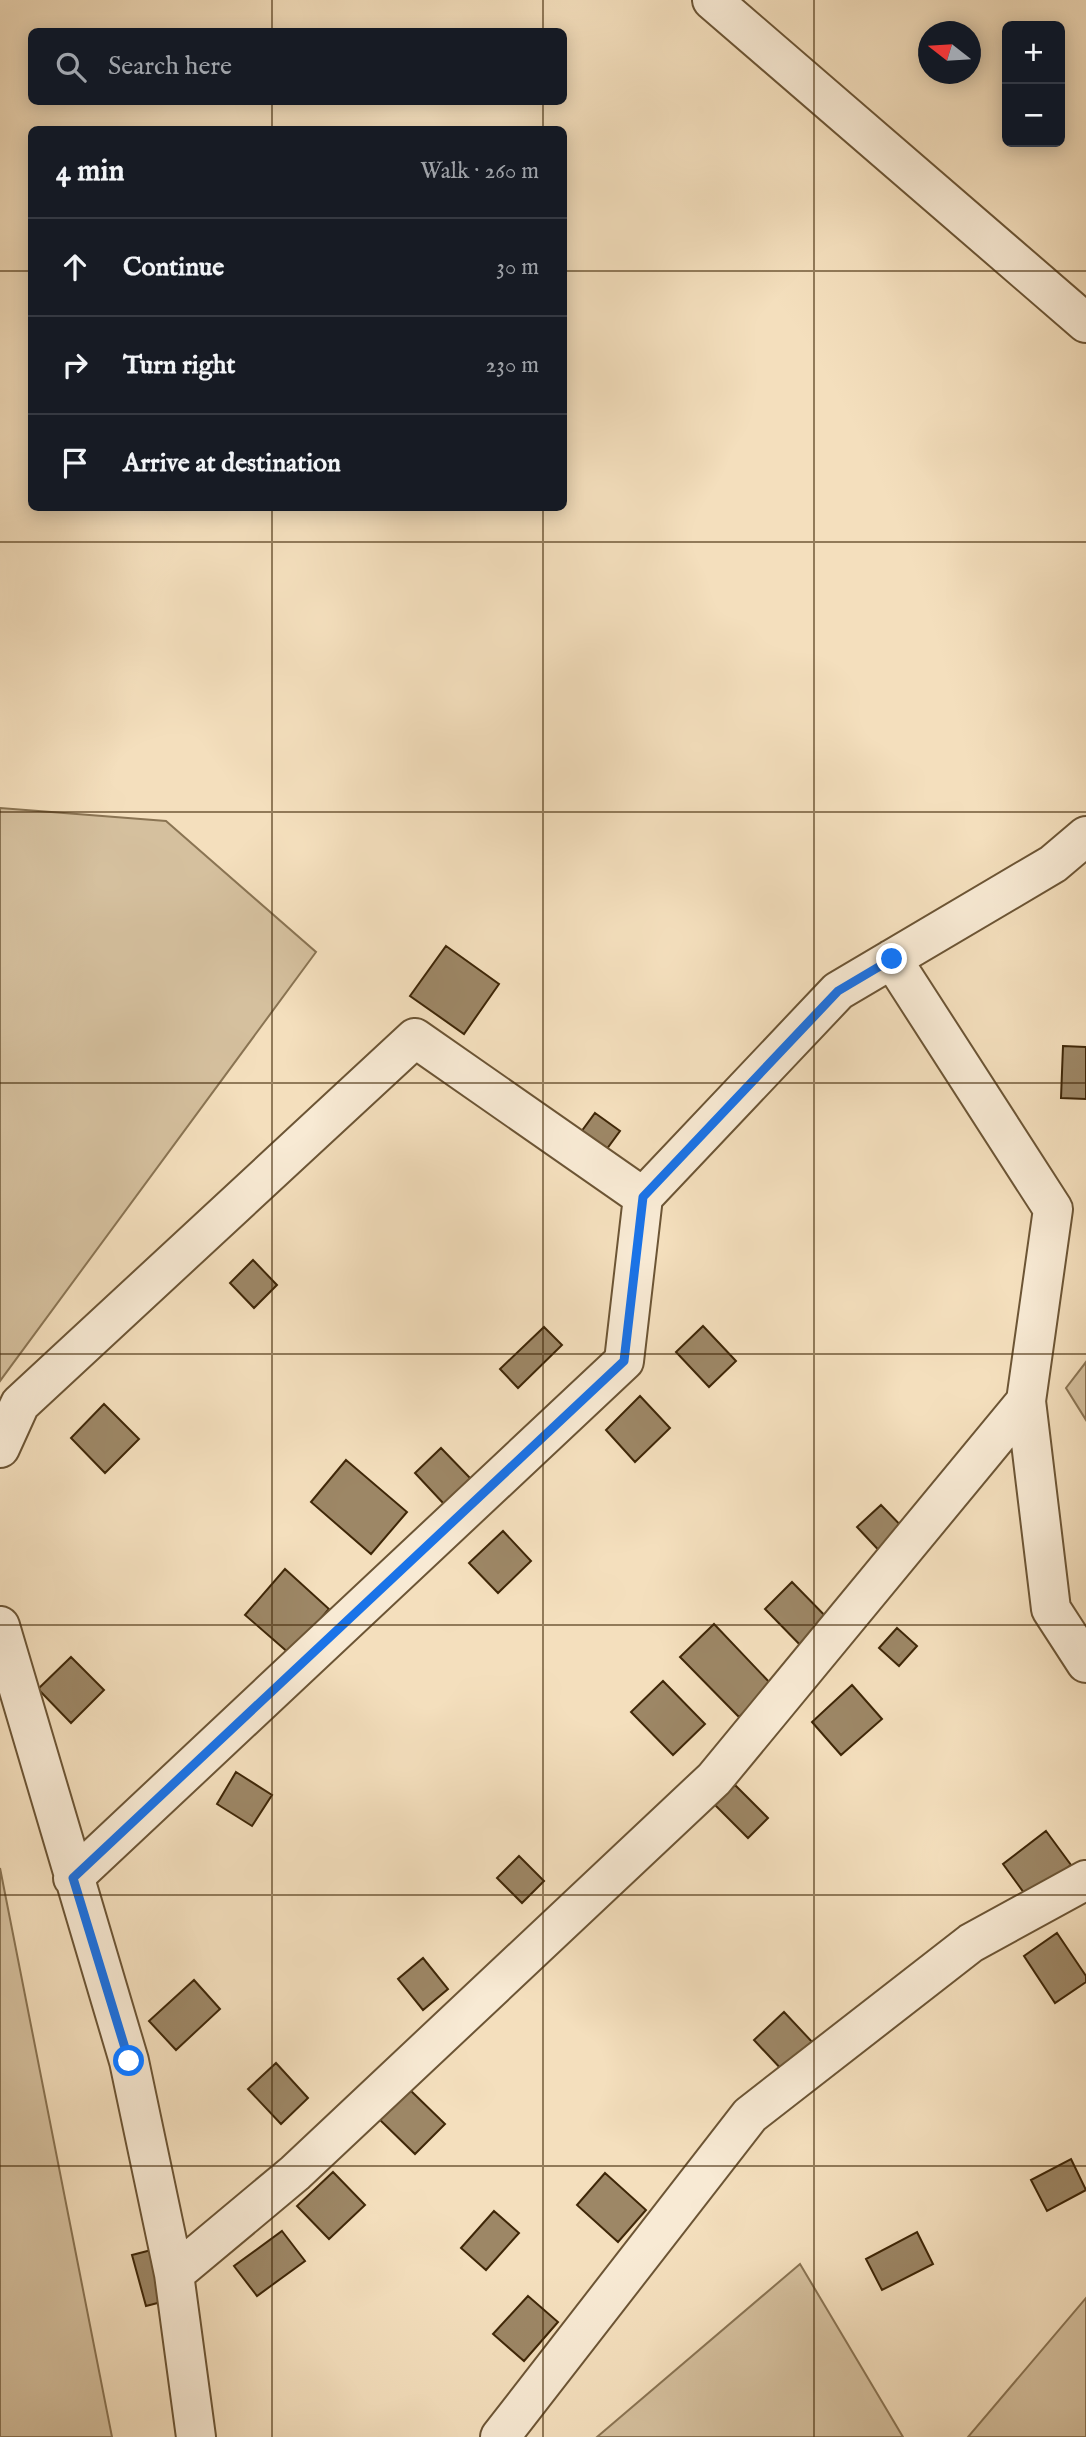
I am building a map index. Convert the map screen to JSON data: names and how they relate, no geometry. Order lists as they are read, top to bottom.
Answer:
{
  "north": "left",
  "page": {
    "map_buttons": ["+", "−"],
    "search": "Search here",
    "heading": ["4 min", "Walk · 260 m"],
    "list": [
      ["Continue", "30 m"],
      ["Turn right", "230 m"],
      "Arrive at destination"
    ]
  }
}
